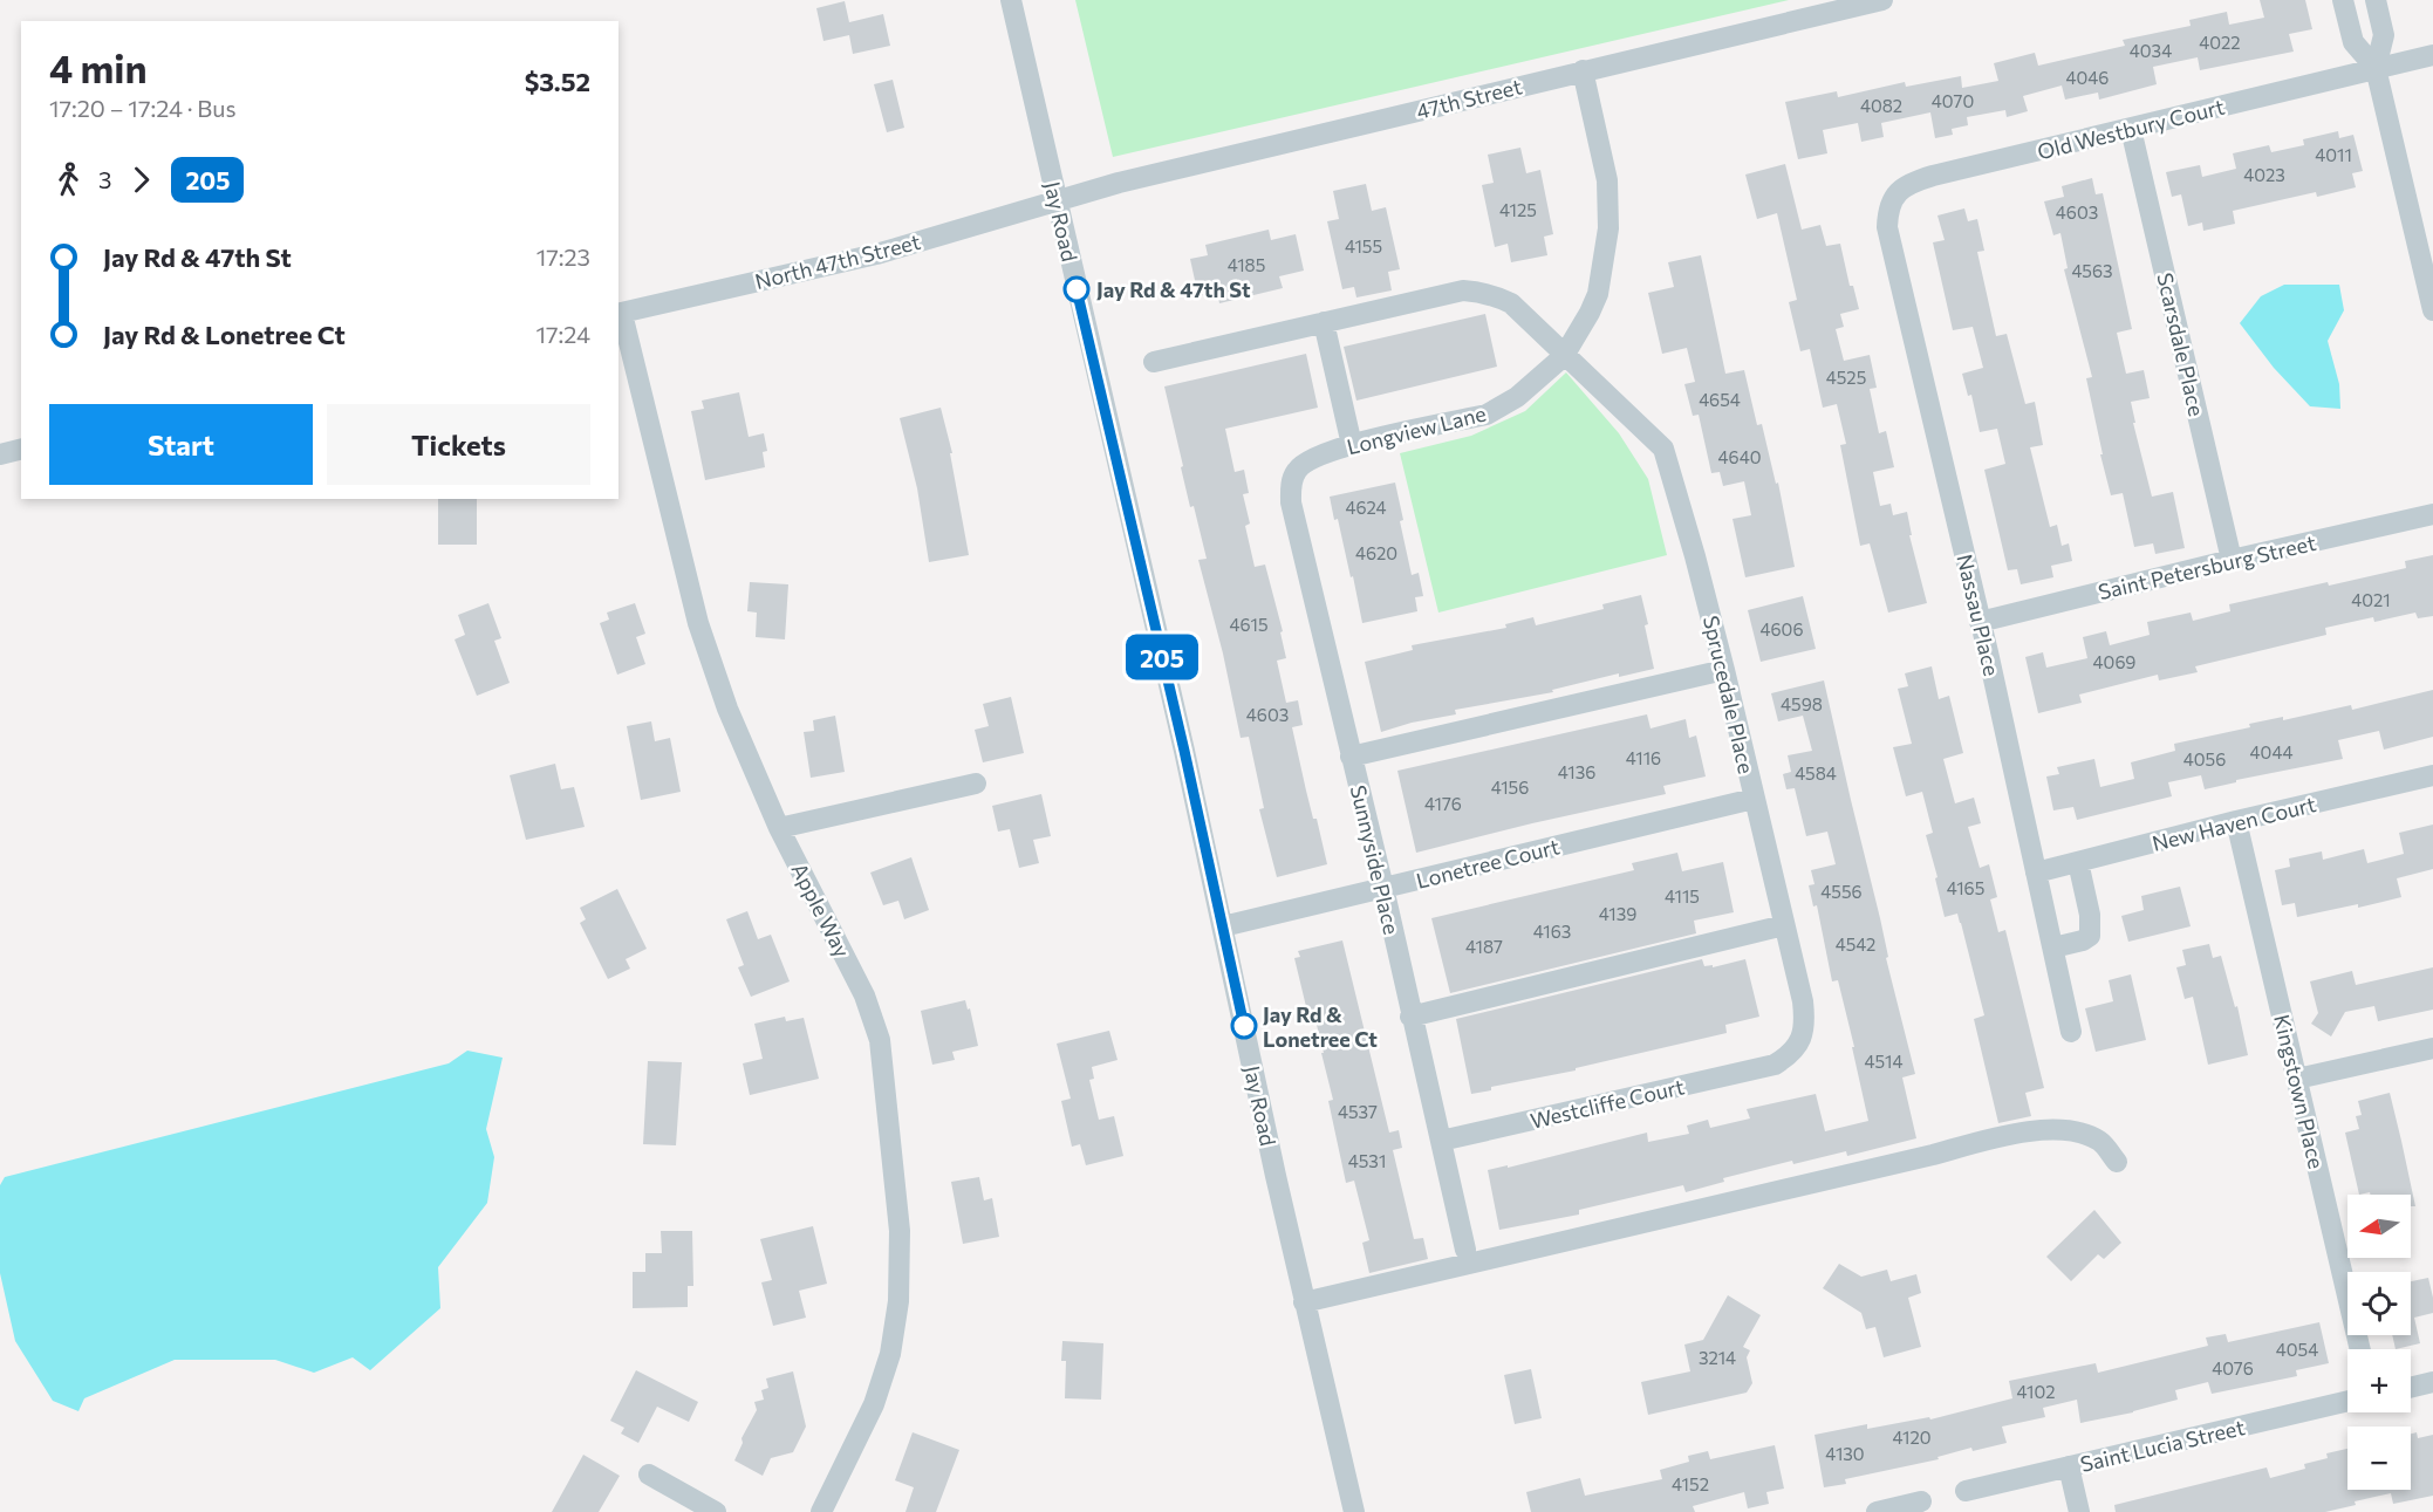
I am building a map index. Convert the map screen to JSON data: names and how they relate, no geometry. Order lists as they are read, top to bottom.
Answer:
{
  "streets": {
    "street": [
      "47th Street",
      "Old Westbury Court",
      "Jay Road",
      "North 47th Street",
      "Scarsdale Place",
      "Longview Lane",
      "Saint Petersburg Street",
      "Nassau Place",
      "Sprucedale Place",
      "New Haven Court",
      "Sunnyside Place",
      "Lonetree Court",
      "Apple Way",
      "Kingstown Place",
      "Westcliffe Court",
      "Saint Lucia Street"
    ]
  },
  "crossings": [
    ["47th Street", "Jay Road"],
    ["47th Street", "North 47th Street"],
    ["47th Street", "Longview Lane"],
    ["Old Westbury Court", "Scarsdale Place"],
    ["Old Westbury Court", "Nassau Place"],
    ["Jay Road", "North 47th Street"],
    ["Jay Road", "Lonetree Court"],
    ["North 47th Street", "Apple Way"],
    ["Scarsdale Place", "Saint Petersburg Street"],
    ["Longview Lane", "Sprucedale Place"],
    ["Longview Lane", "Sunnyside Place"],
    ["Saint Petersburg Street", "Nassau Place"],
    ["Nassau Place", "New Haven Court"],
    ["Sprucedale Place", "Lonetree Court"],
    ["Sprucedale Place", "Westcliffe Court"],
    ["New Haven Court", "Kingstown Place"],
    ["Sunnyside Place", "Lonetree Court"],
    ["Sunnyside Place", "Westcliffe Court"]
  ],
  "places": ["Jay Rd & 47th St", "Jay Rd & Lonetree Ct"],
  "lines": ["bus line 205"],
  "house_numbers": [
    "4022",
    "4034",
    "4046",
    "4070",
    "4082",
    "4011",
    "4023",
    "4125",
    "4603",
    "4155",
    "4185",
    "4563",
    "4525",
    "4654",
    "4640",
    "4624",
    "4620",
    "4021",
    "4615",
    "4606",
    "4069",
    "4598",
    "4603",
    "4044",
    "4116",
    "4056",
    "4136",
    "4584",
    "4156",
    "4176",
    "4165",
    "4556",
    "4115",
    "4139",
    "4163",
    "4542",
    "4187",
    "4514",
    "4537",
    "4531",
    "4054",
    "3214",
    "4076",
    "4102",
    "4120",
    "4130",
    "4152"
  ],
  "north": "left",
  "page": {
    "on_map": "205",
    "heading": ["4 min", "17:20 – 17:24 · Bus", "$3.52"],
    "legs": ["3", "205"],
    "list": [
      {
        "name": "Jay Rd & 47th St",
        "value": "17:23"
      },
      {
        "name": "Jay Rd & Lonetree Ct",
        "value": "17:24"
      }
    ],
    "buttons": ["Start", "Tickets"],
    "map_buttons": ["+", "−"]
  }
}
